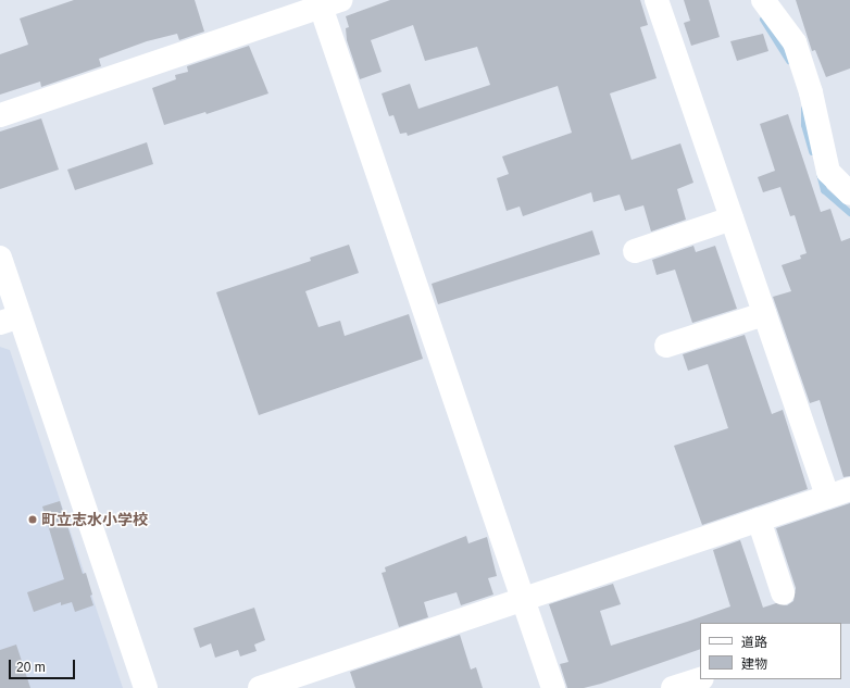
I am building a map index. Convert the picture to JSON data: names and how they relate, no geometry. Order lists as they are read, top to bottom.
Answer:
{
  "places": ["町立志水小学校"],
  "legend": ["道路", "建物"],
  "scale_bar": "20 m"
}
